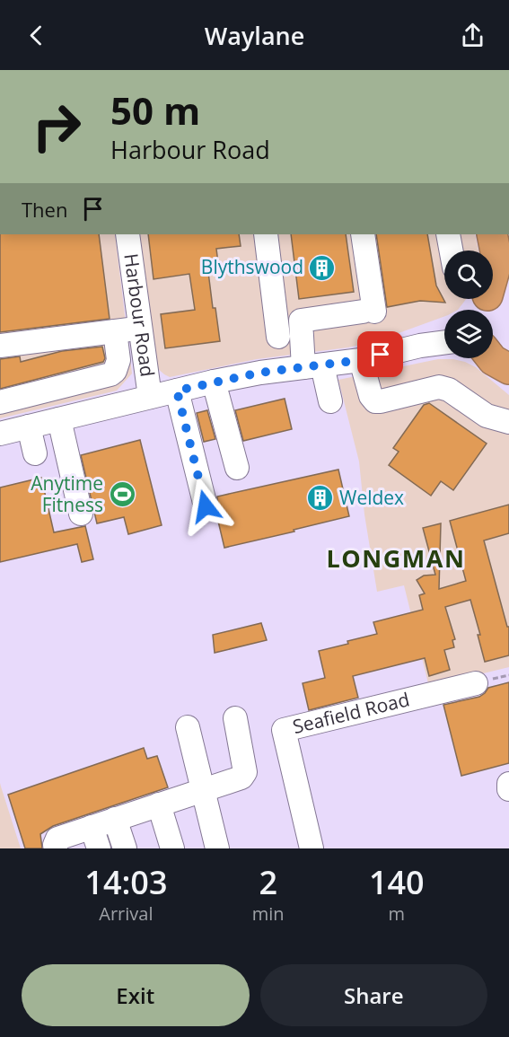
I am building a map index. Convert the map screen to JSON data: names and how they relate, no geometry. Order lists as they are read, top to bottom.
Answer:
{
  "streets": {
    "street": ["Harbour Road", "Seafield Road"]
  },
  "districts": ["LONGMAN"],
  "places": {
    "building": ["Blythswood", "Weldex"],
    "sports": ["Anytime Fitness"]
  },
  "page": {
    "header": "Waylane",
    "turn": ["50 m", "Harbour Road"],
    "then": "Then",
    "eta": [
      "14:03",
      "Arrival",
      "2",
      "min",
      "140",
      "m"
    ],
    "buttons": ["Exit", "Share"]
  }
}
